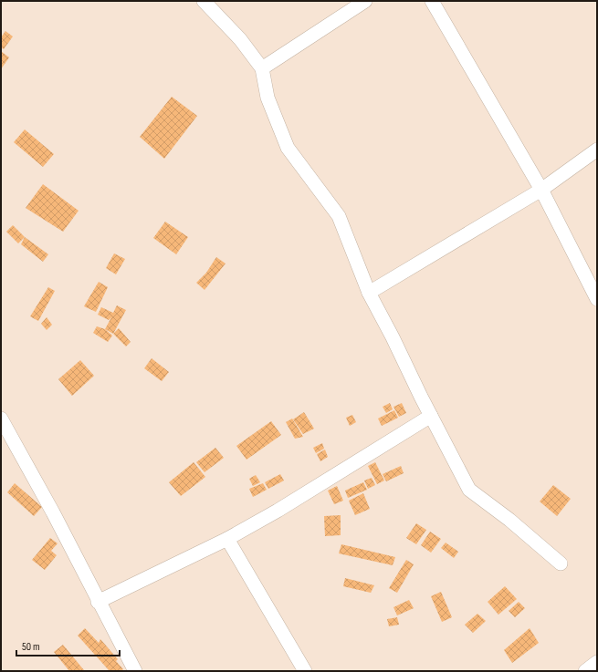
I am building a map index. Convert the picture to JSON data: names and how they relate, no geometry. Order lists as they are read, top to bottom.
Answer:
{
  "scale_bar": "50 m"
}
